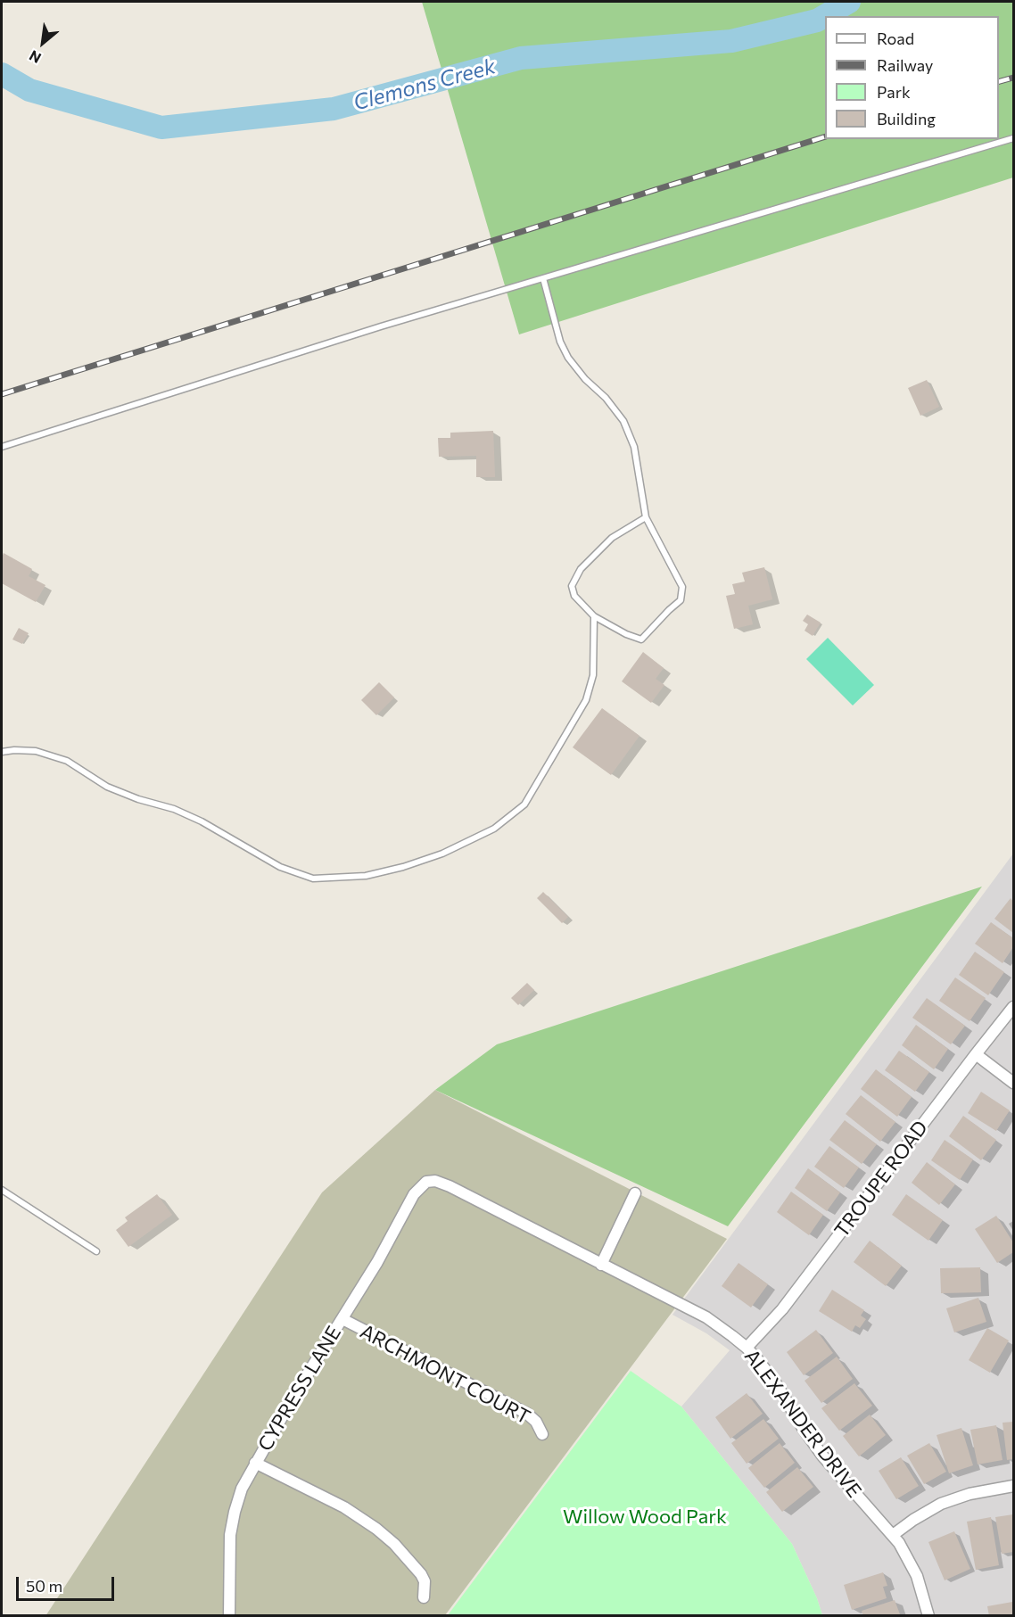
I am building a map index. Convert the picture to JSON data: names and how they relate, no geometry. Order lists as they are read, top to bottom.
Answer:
{
  "streets": {
    "street": [
      "TROUPE ROAD",
      "ARCHMONT COURT",
      "CYPRESS LANE",
      "ALEXANDER DRIVE"
    ]
  },
  "crossings": [
    ["TROUPE ROAD", "ALEXANDER DRIVE"],
    ["ARCHMONT COURT", "CYPRESS LANE"],
    ["CYPRESS LANE", "ALEXANDER DRIVE"]
  ],
  "water": ["Clemons Creek"],
  "parks": ["Willow Wood Park"],
  "legend": [
    "Road",
    "Railway",
    "Park",
    "Building"
  ],
  "scale_bar": "50 m",
  "north": "bottom left"
}
